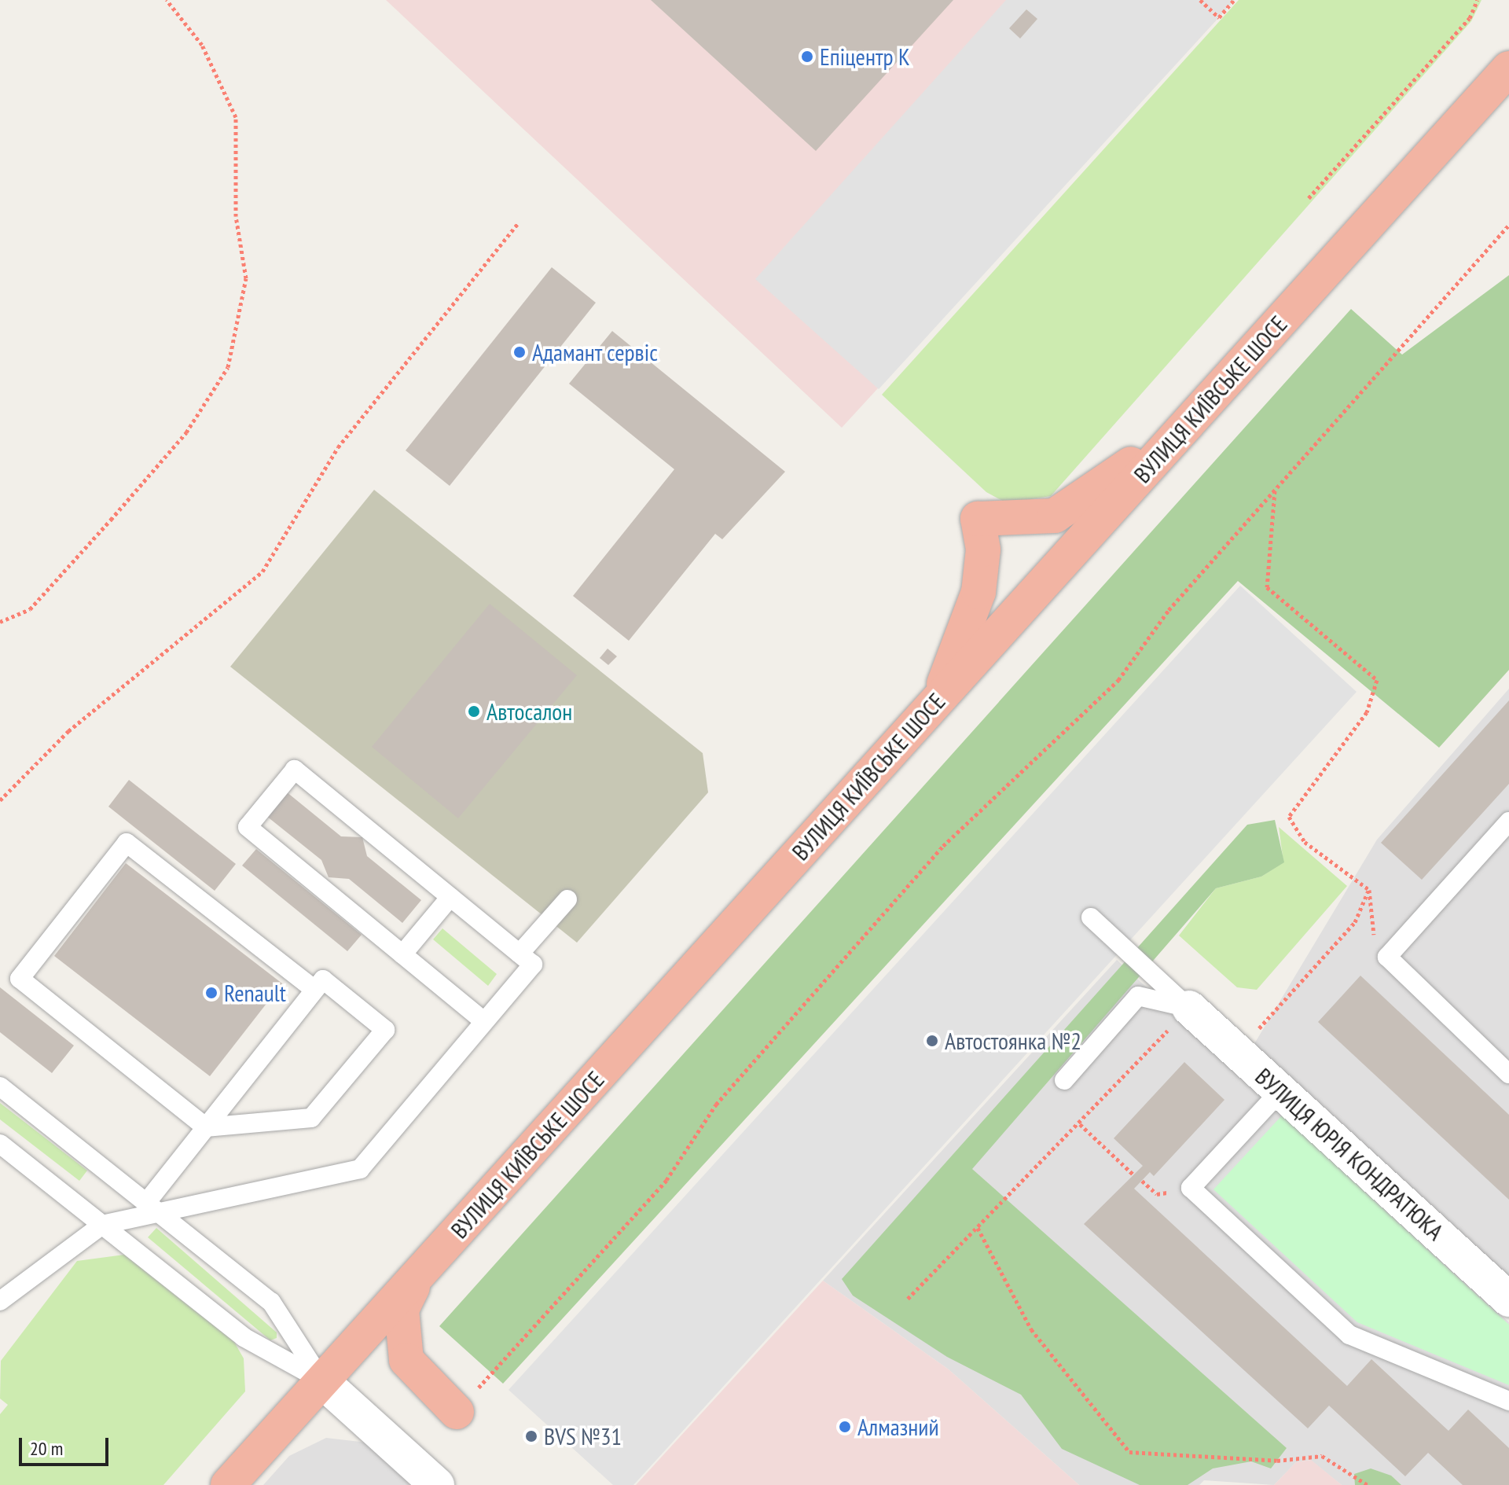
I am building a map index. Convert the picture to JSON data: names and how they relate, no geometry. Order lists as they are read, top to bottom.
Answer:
{
  "streets": {
    "highway": ["ВУЛИЦЯ КИЇВСЬКЕ ШОСЕ"],
    "street": ["ВУЛИЦЯ ЮРІЯ КОНДРАТЮКА"]
  },
  "places": [
    "Епіцентр К",
    "Адамант сервіс",
    "Автосалон",
    "Renault",
    "Автостоянка №2",
    "Алмазний",
    "BVS №31"
  ],
  "scale_bar": "20 m"
}
